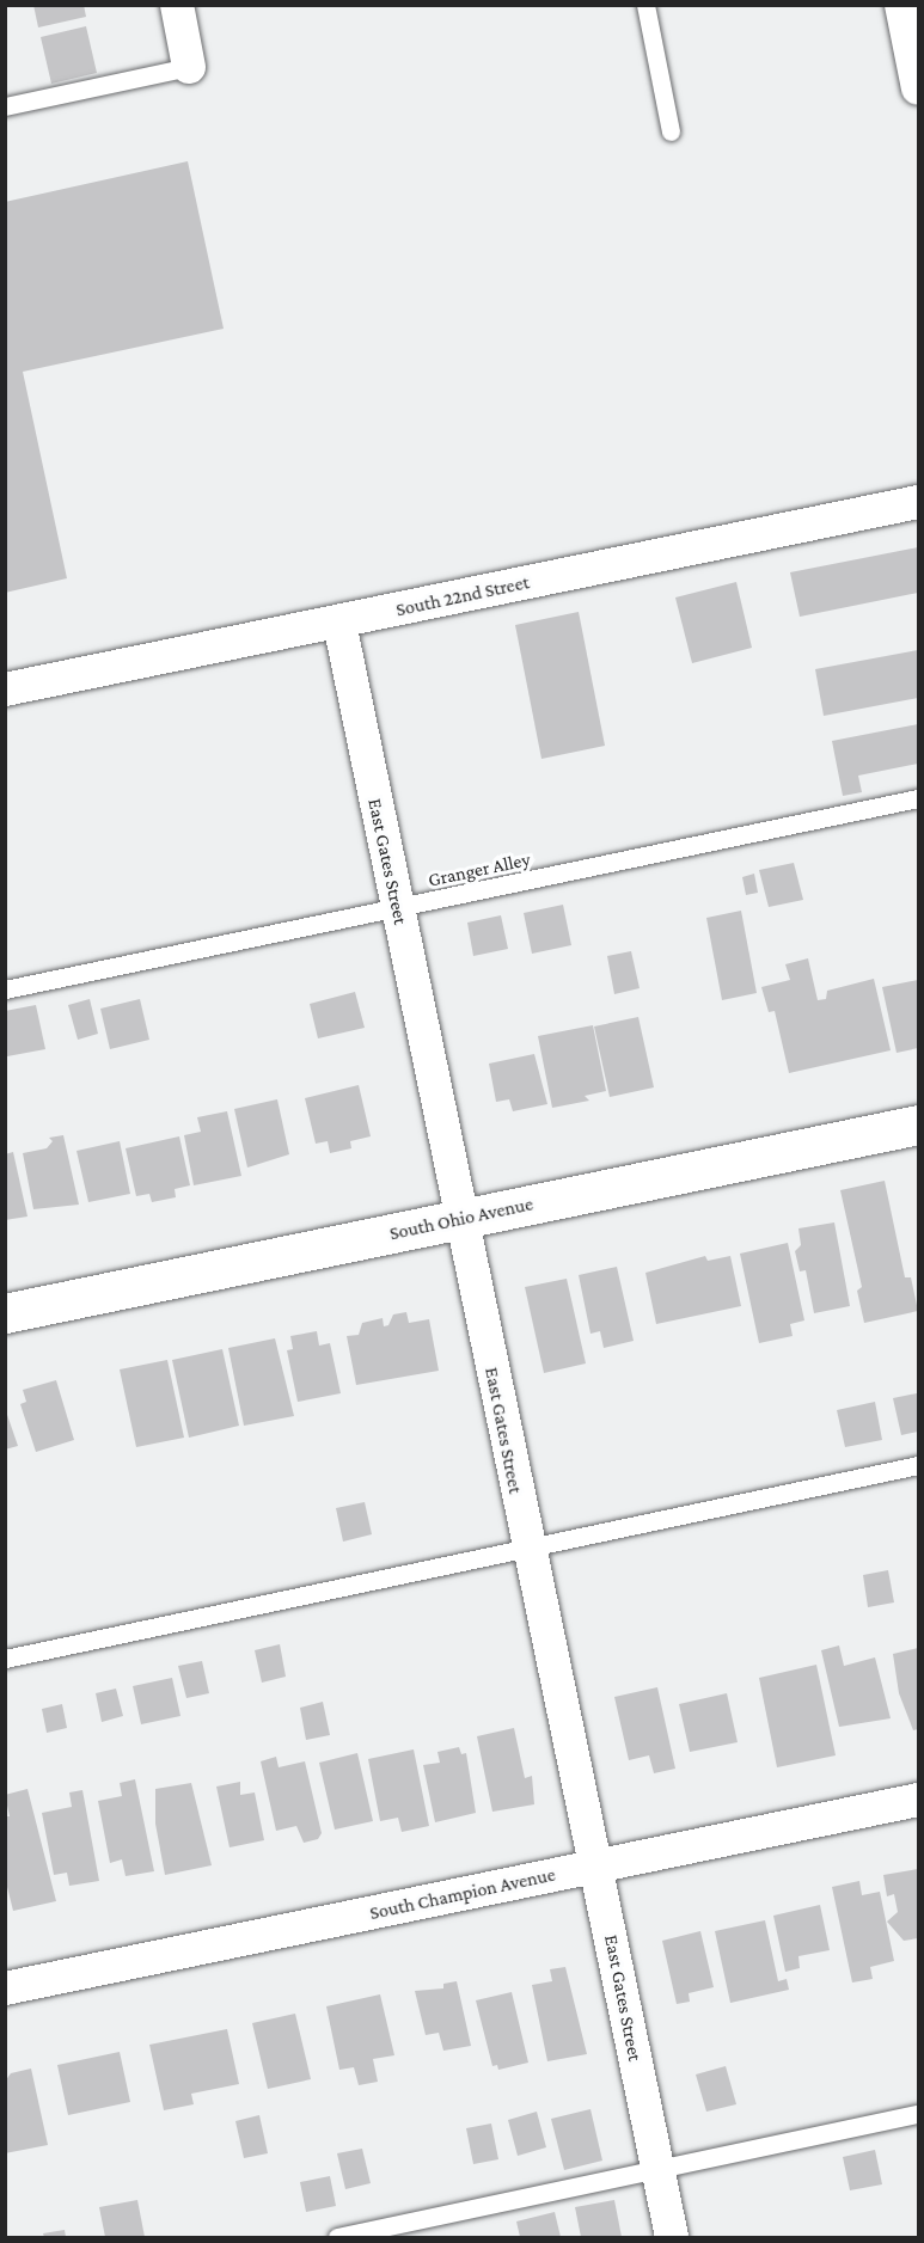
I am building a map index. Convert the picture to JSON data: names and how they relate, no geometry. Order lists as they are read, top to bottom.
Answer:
{
  "streets": {
    "street": [
      "South 22nd Street",
      "East Gates Street",
      "South Ohio Avenue",
      "South Champion Avenue"
    ],
    "lane": ["Granger Alley"]
  },
  "crossings": [
    ["South 22nd Street", "East Gates Street"],
    ["East Gates Street", "Granger Alley"],
    ["East Gates Street", "South Ohio Avenue"],
    ["East Gates Street", "South Champion Avenue"]
  ]
}
